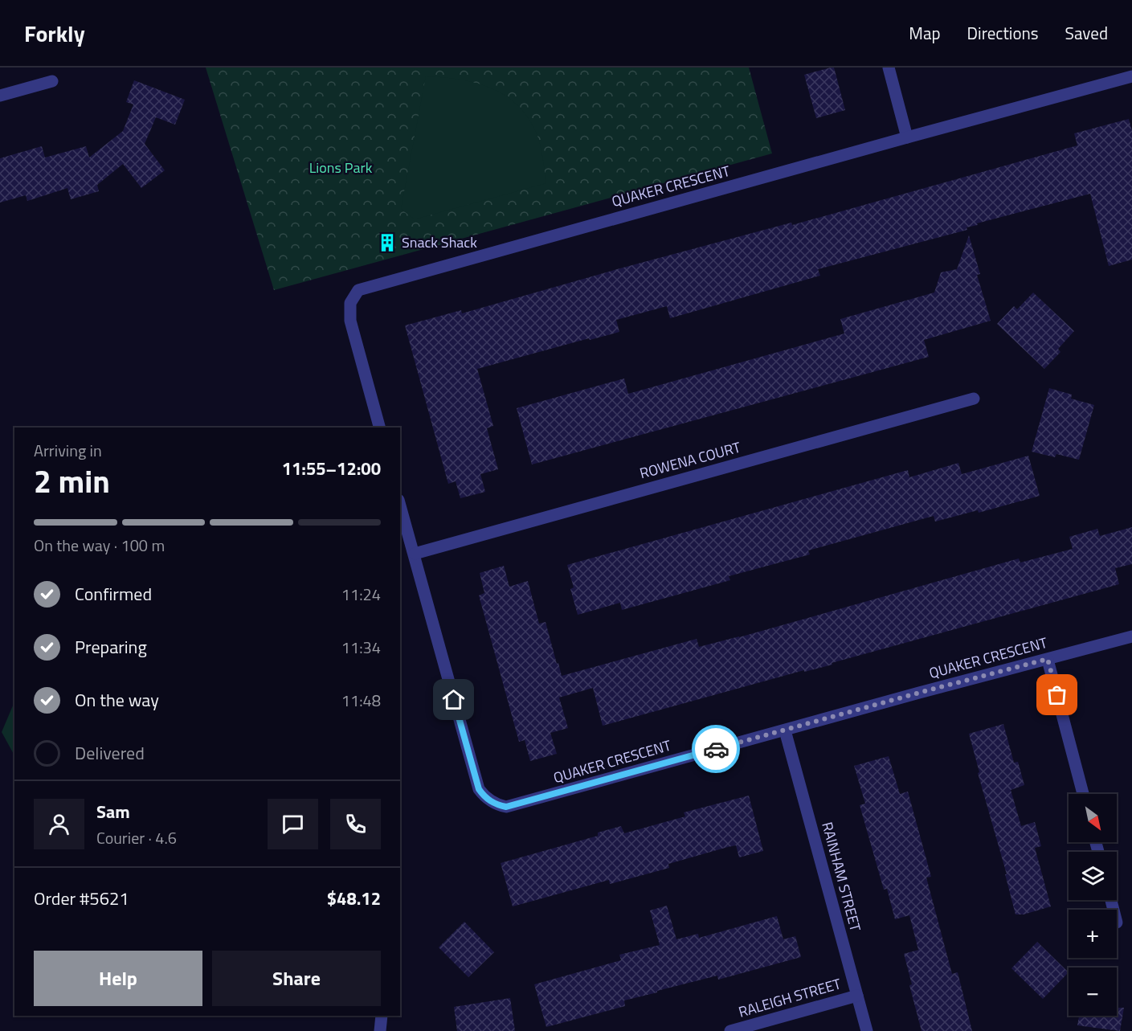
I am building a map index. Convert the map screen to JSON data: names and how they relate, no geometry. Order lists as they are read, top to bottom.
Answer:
{
  "streets": {
    "street": [
      "QUAKER CRESCENT",
      "ROWENA COURT",
      "RAINHAM STREET",
      "RALEIGH STREET"
    ]
  },
  "crossings": [
    ["QUAKER CRESCENT", "ROWENA COURT"],
    ["QUAKER CRESCENT", "RAINHAM STREET"],
    ["RAINHAM STREET", "RALEIGH STREET"]
  ],
  "parks": ["Lions Park"],
  "places": {
    "building": ["Snack Shack"]
  },
  "north": "bottom right",
  "page": {
    "header": "Forkly",
    "nav": ["Map", "Directions", "Saved"],
    "heading": ["2 min", "Arriving in", "11:55–12:00"],
    "panel": [
      "Sam",
      "Courier · 4.6",
      "Order #5621",
      "$48.12"
    ],
    "bar": "On the way · 100 m",
    "list": [
      ["Confirmed", "11:24"],
      ["Preparing", "11:34"],
      ["On the way", "11:48"],
      "Delivered"
    ],
    "map_buttons": ["+", "−"],
    "buttons": ["Help", "Share"]
  }
}
